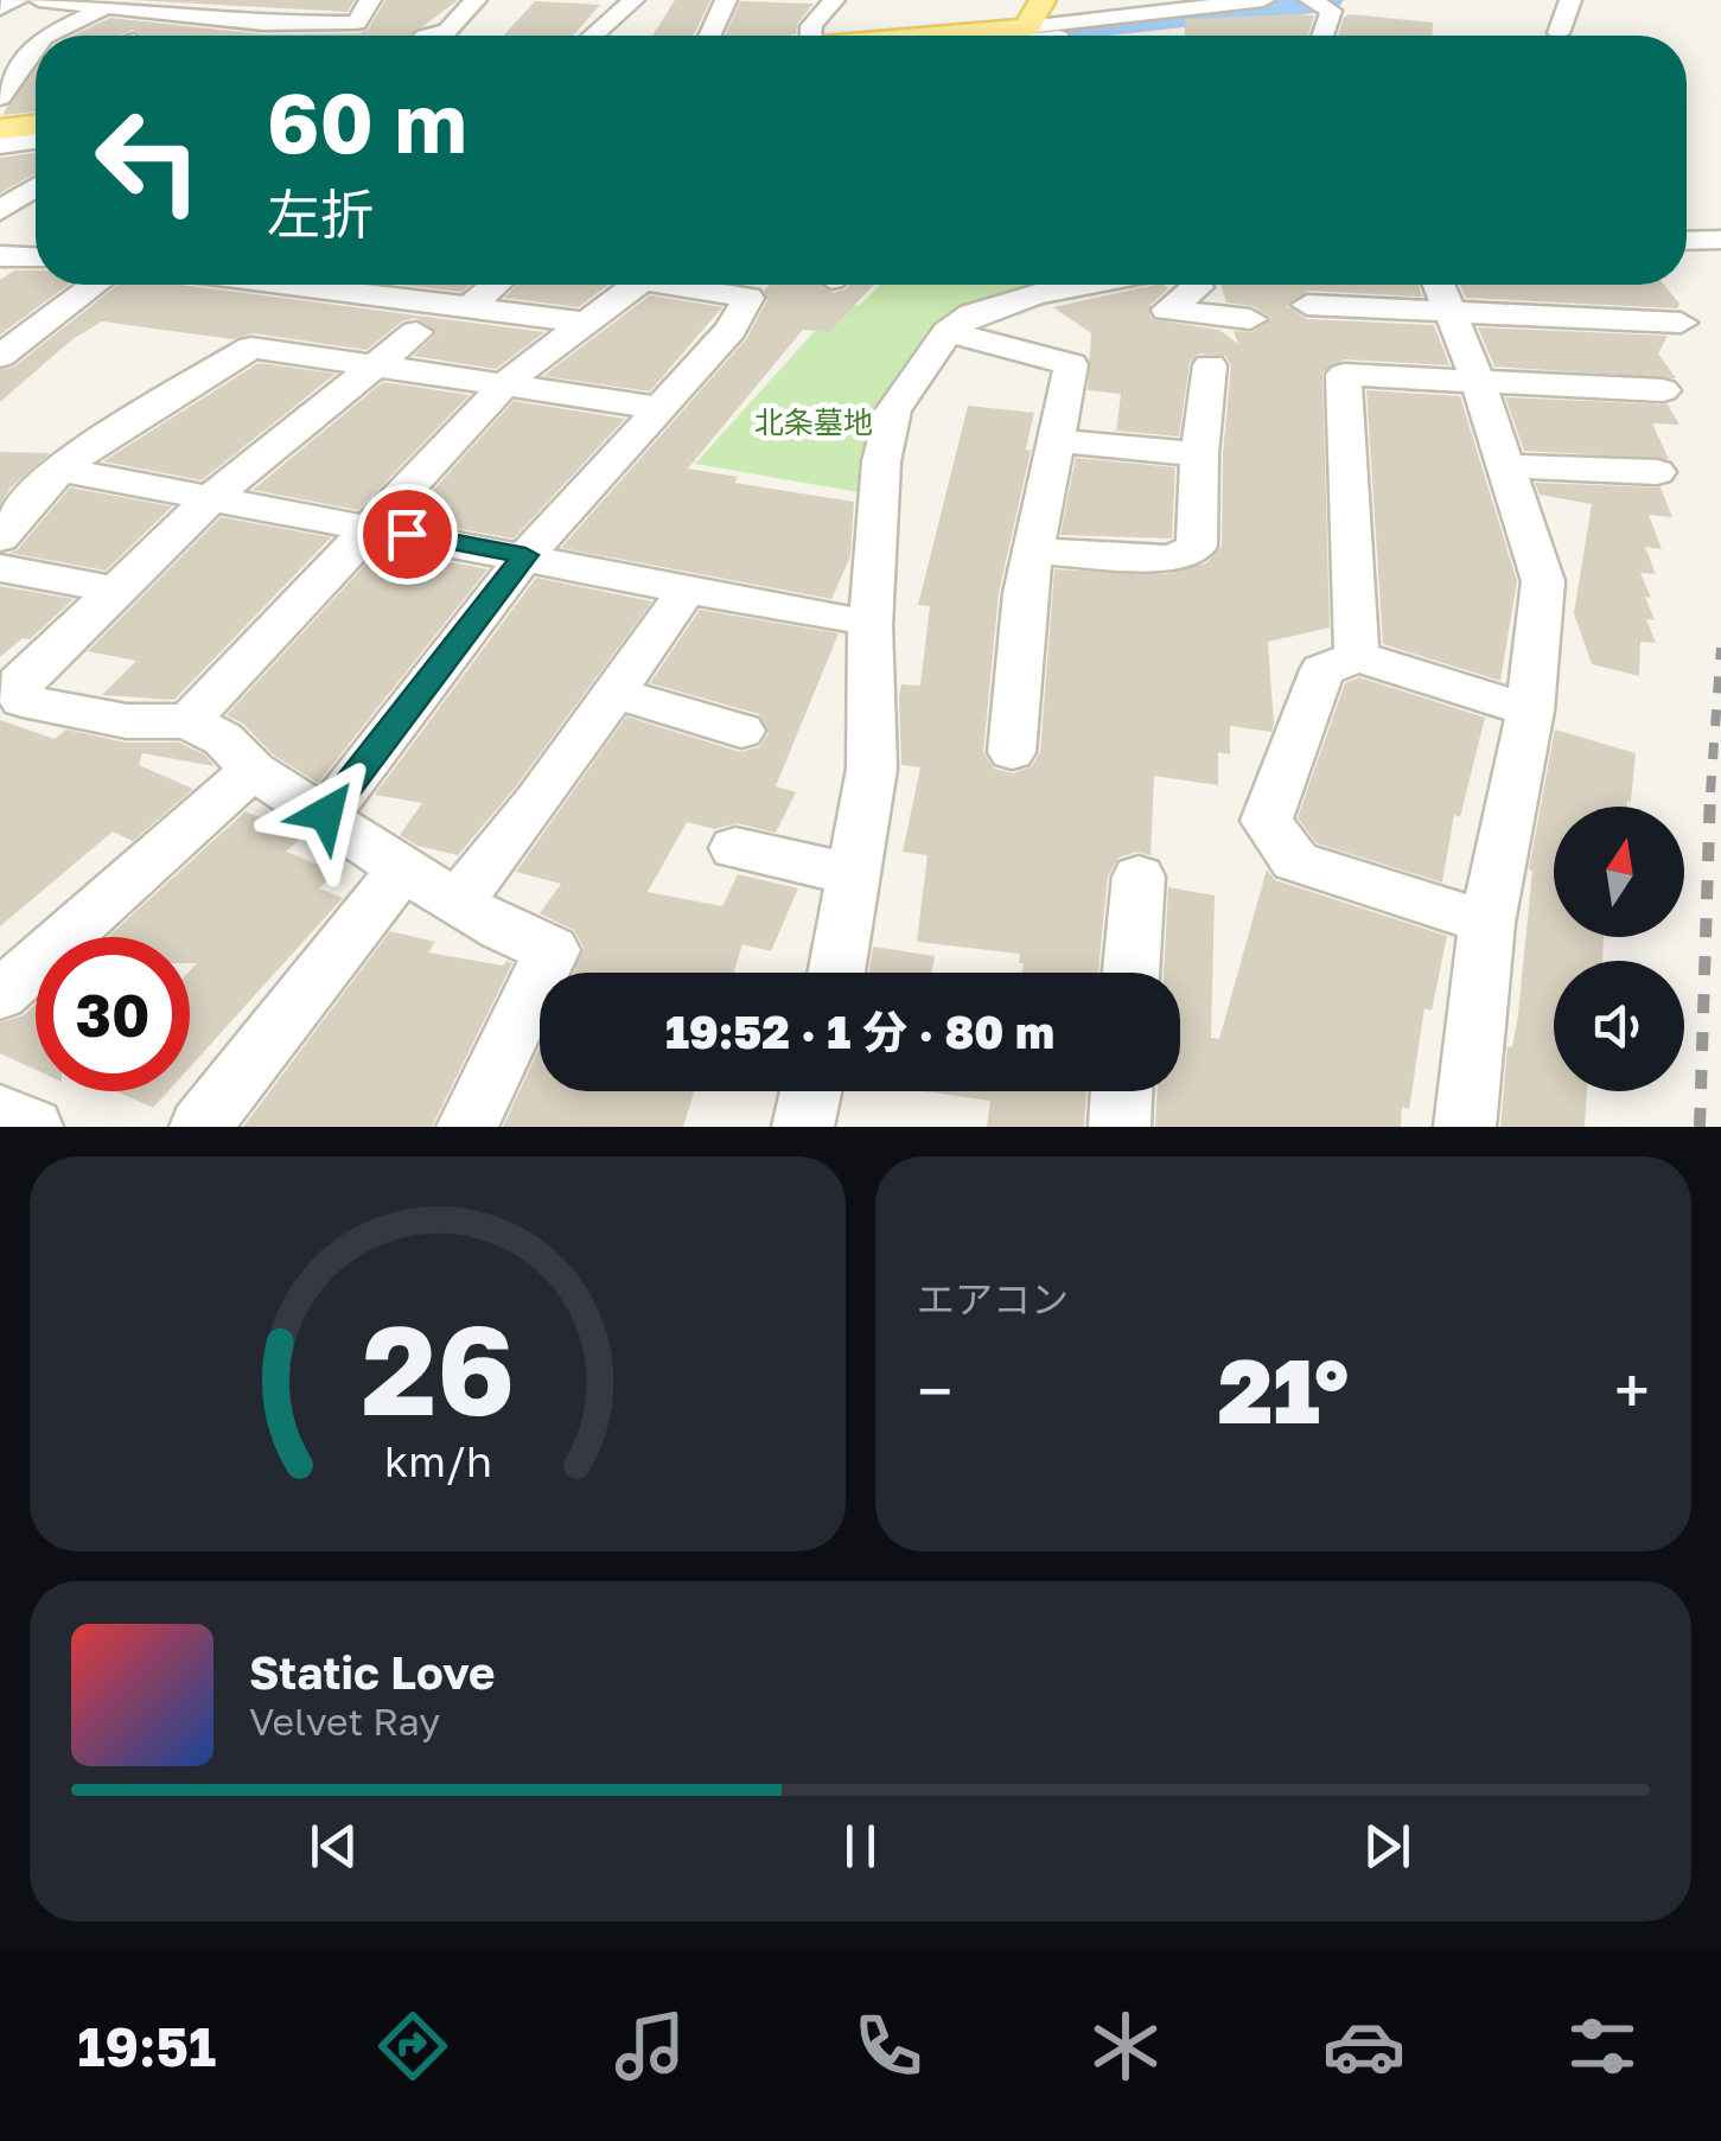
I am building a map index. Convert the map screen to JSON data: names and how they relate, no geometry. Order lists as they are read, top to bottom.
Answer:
{
  "parks": ["北条墓地"],
  "north": "top",
  "page": {
    "turn": ["60 m", "左折"],
    "limit": "30",
    "trip": "19:52 · 1 分 · 80 m",
    "tile": "エアコン",
    "heat": ["−", "21°", "+"],
    "song": ["Static Love", "Velvet Ray"],
    "tabs": "19:51",
    "gauge": ["26", "km/h"]
  }
}
